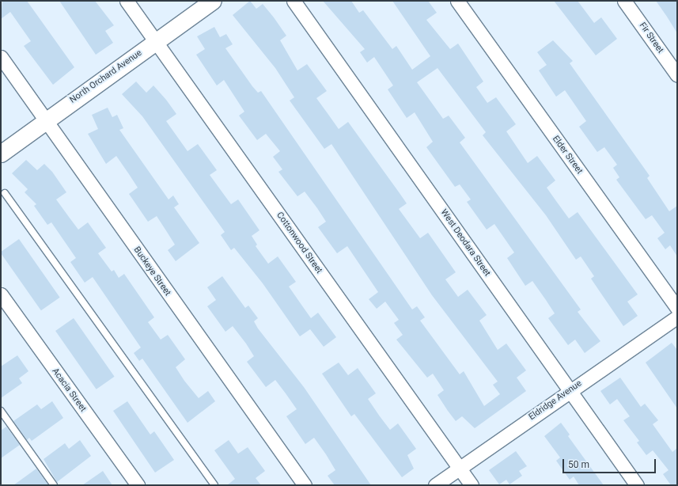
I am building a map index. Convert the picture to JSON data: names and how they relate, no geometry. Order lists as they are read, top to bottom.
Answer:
{
  "streets": {
    "street": [
      "Fir Street",
      "North Orchard Avenue",
      "Elder Street",
      "Cottonwood Street",
      "West Deodara Street",
      "Buckeye Street",
      "Acacia Street",
      "Eldridge Avenue"
    ]
  },
  "crossings": [
    ["North Orchard Avenue", "Cottonwood Street"],
    ["North Orchard Avenue", "Buckeye Street"],
    ["Cottonwood Street", "Eldridge Avenue"],
    ["West Deodara Street", "Eldridge Avenue"]
  ],
  "scale_bar": "50 m"
}
